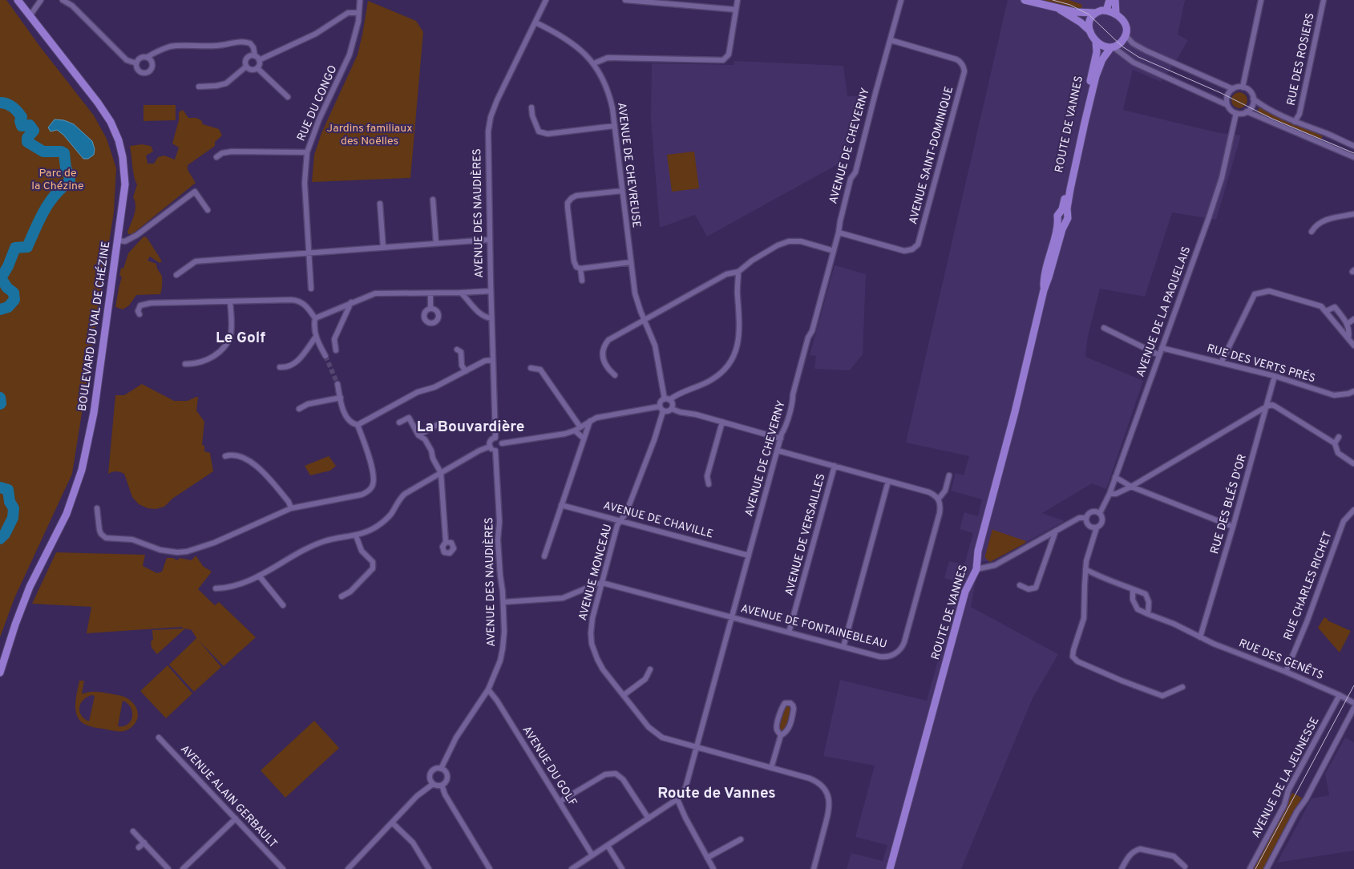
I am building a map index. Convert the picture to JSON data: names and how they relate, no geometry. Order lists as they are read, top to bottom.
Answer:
{
  "streets": {
    "main road": ["ROUTE DE VANNES", "BOULEVARD DU VAL DE CHÉZINE"],
    "street": [
      "RUE DES ROSIERS",
      "RUE DU CONGO",
      "AVENUE DE CHEVERNY",
      "AVENUE SAINT-DOMINIQUE",
      "AVENUE DE CHEVREUSE",
      "AVENUE DES NAUDIÈRES",
      "AVENUE DE LA PAQUELAIS",
      "RUE DES VERTS PRÉS",
      "RUE DES BLÉS D'OR",
      "AVENUE DE CHAVILLE",
      "AVENUE DE VERSAILLES",
      "AVENUE MONCEAU",
      "RUE CHARLES RICHET",
      "AVENUE DE FONTAINEBLEAU",
      "RUE DES GENÊTS",
      "AVENUE DU GOLF",
      "AVENUE DE LA JEUNESSE",
      "AVENUE ALAIN GERBAULT"
    ]
  },
  "crossings": [
    ["AVENUE DE CHEVERNY", "AVENUE SAINT-DOMINIQUE"],
    ["AVENUE DE CHEVERNY", "AVENUE DE CHAVILLE"],
    ["AVENUE DE CHEVERNY", "AVENUE MONCEAU"],
    ["AVENUE DE CHEVERNY", "AVENUE DE FONTAINEBLEAU"],
    ["AVENUE DE CHEVERNY", "AVENUE DU GOLF"],
    ["AVENUE DE CHEVREUSE", "AVENUE DES NAUDIÈRES"],
    ["AVENUE DE CHEVREUSE", "AVENUE MONCEAU"],
    ["AVENUE DES NAUDIÈRES", "AVENUE DU GOLF"],
    ["AVENUE DE LA PAQUELAIS", "RUE DES VERTS PRÉS"],
    ["RUE DES VERTS PRÉS", "RUE DES BLÉS D'OR"],
    ["RUE DES BLÉS D'OR", "RUE DES GENÊTS"],
    ["AVENUE DE CHAVILLE", "AVENUE MONCEAU"],
    ["AVENUE DE VERSAILLES", "AVENUE DE FONTAINEBLEAU"],
    ["AVENUE MONCEAU", "AVENUE DE FONTAINEBLEAU"],
    ["RUE CHARLES RICHET", "RUE DES GENÊTS"],
    ["RUE DES GENÊTS", "AVENUE DE LA JEUNESSE"]
  ],
  "districts": ["Le Golf", "La Bouvardière", "Route de Vannes"],
  "parks": ["Jardins familiaux des Noëlles", "Parc de la Chézine"]
}
